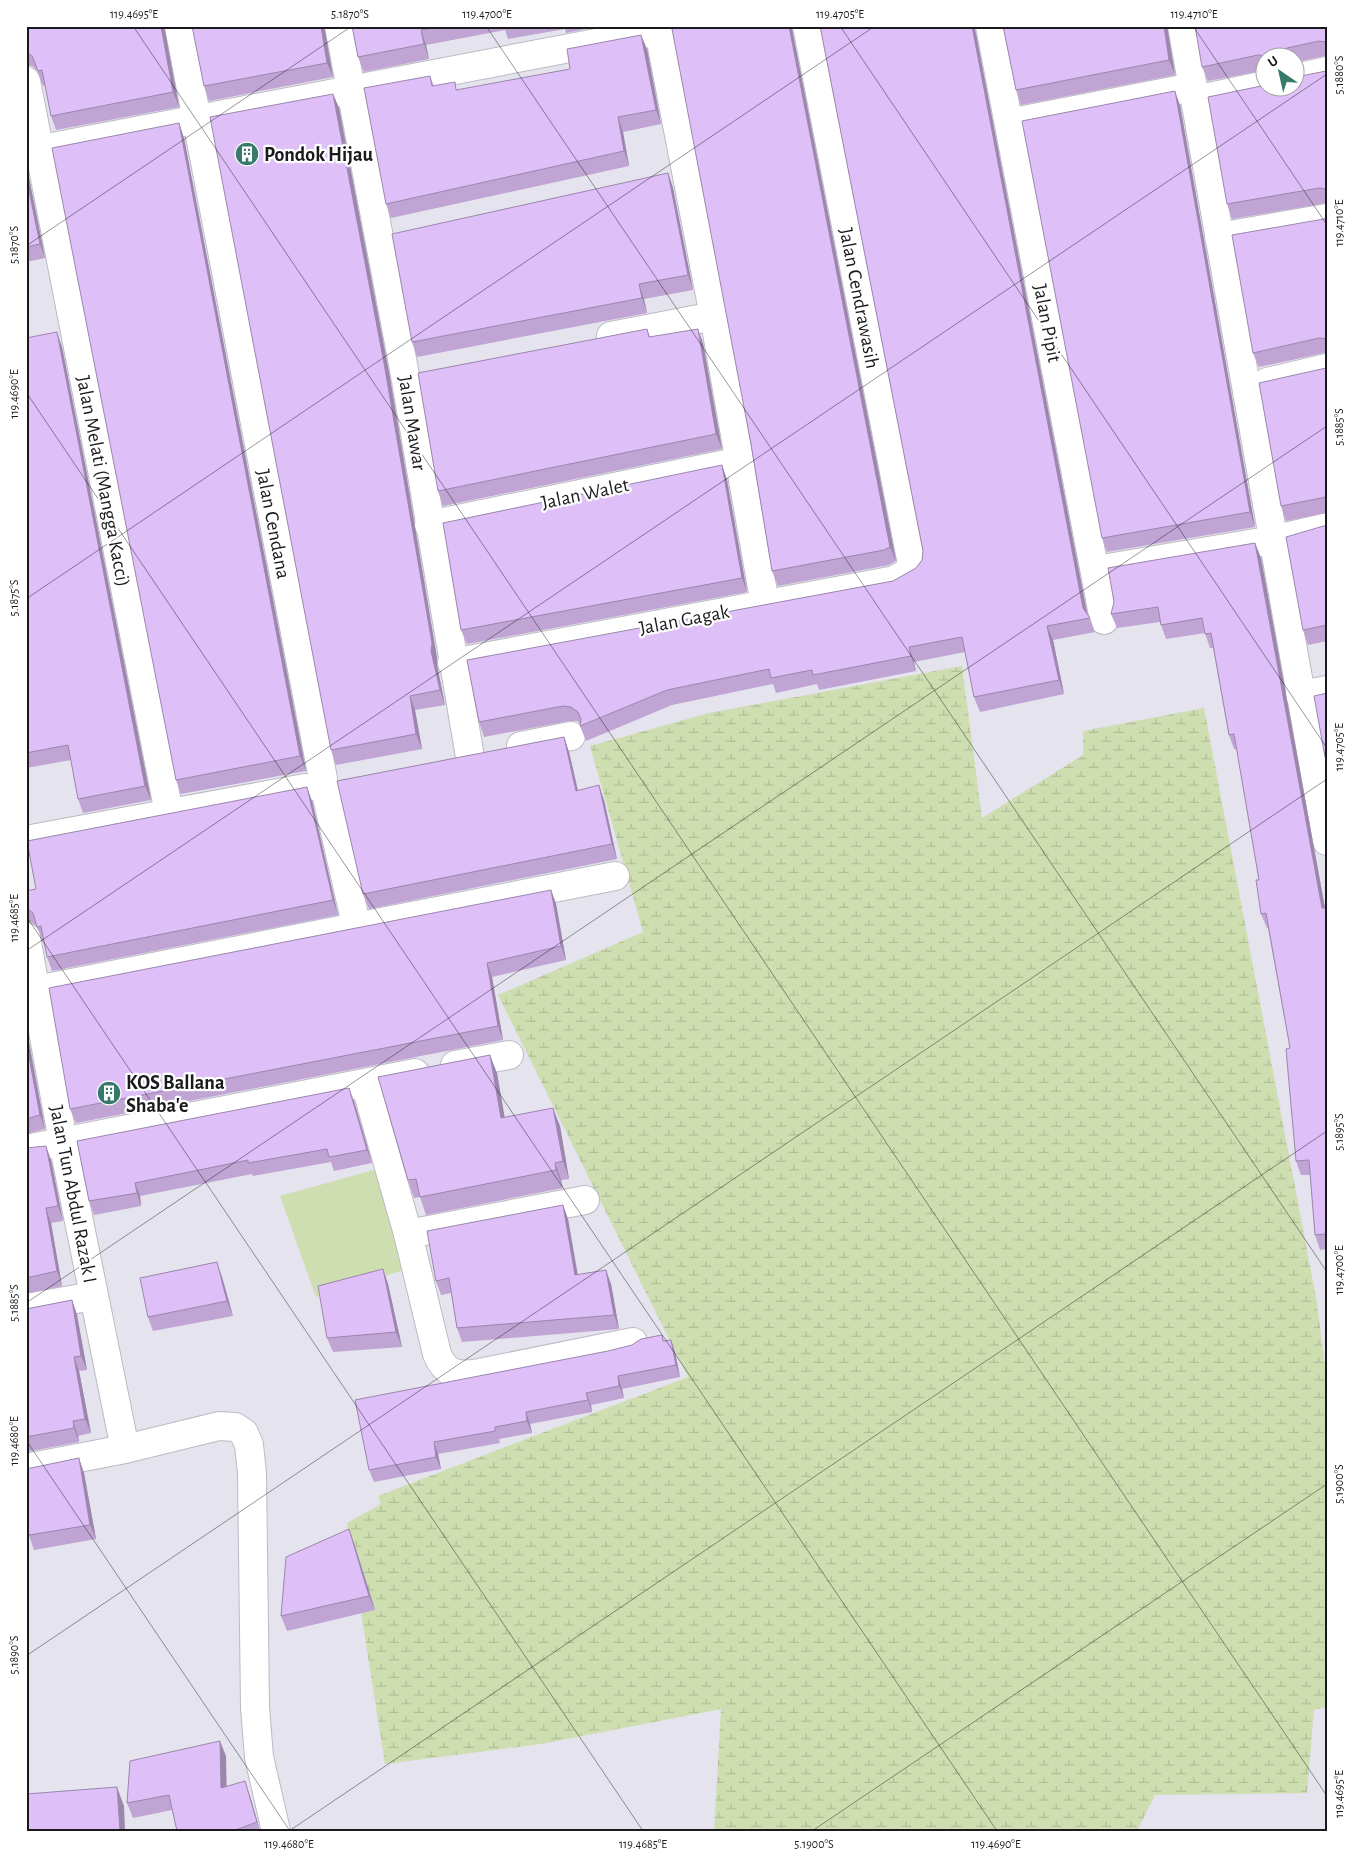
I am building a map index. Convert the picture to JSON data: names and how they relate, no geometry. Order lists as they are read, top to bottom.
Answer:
{
  "streets": {
    "street": [
      "Jalan Cendrawasih",
      "Jalan Pipit",
      "Jalan Mawar",
      "Jalan Melati (Mangga Kacci)",
      "Jalan Walet",
      "Jalan Cendana",
      "Jalan Gagak",
      "Jalan Tun Abdul Razak I"
    ]
  },
  "crossings": [
    ["Jalan Cendrawasih", "Jalan Gagak"],
    ["Jalan Mawar", "Jalan Walet"],
    ["Jalan Mawar", "Jalan Gagak"]
  ],
  "places": {
    "building": ["Pondok Hijau", "KOS Ballana Shaba'e"]
  },
  "north": "top left",
  "coordinates": [
    "119.4695°E",
    "5.1870°S",
    "119.4700°E",
    "119.4705°E",
    "119.4710°E",
    "5.1880°S",
    "119.4690°E",
    "5.1885°S",
    "5.1875°S",
    "119.4685°E",
    "5.1895°S",
    "119.4680°E",
    "5.1900°S",
    "5.1890°S"
  ]
}
